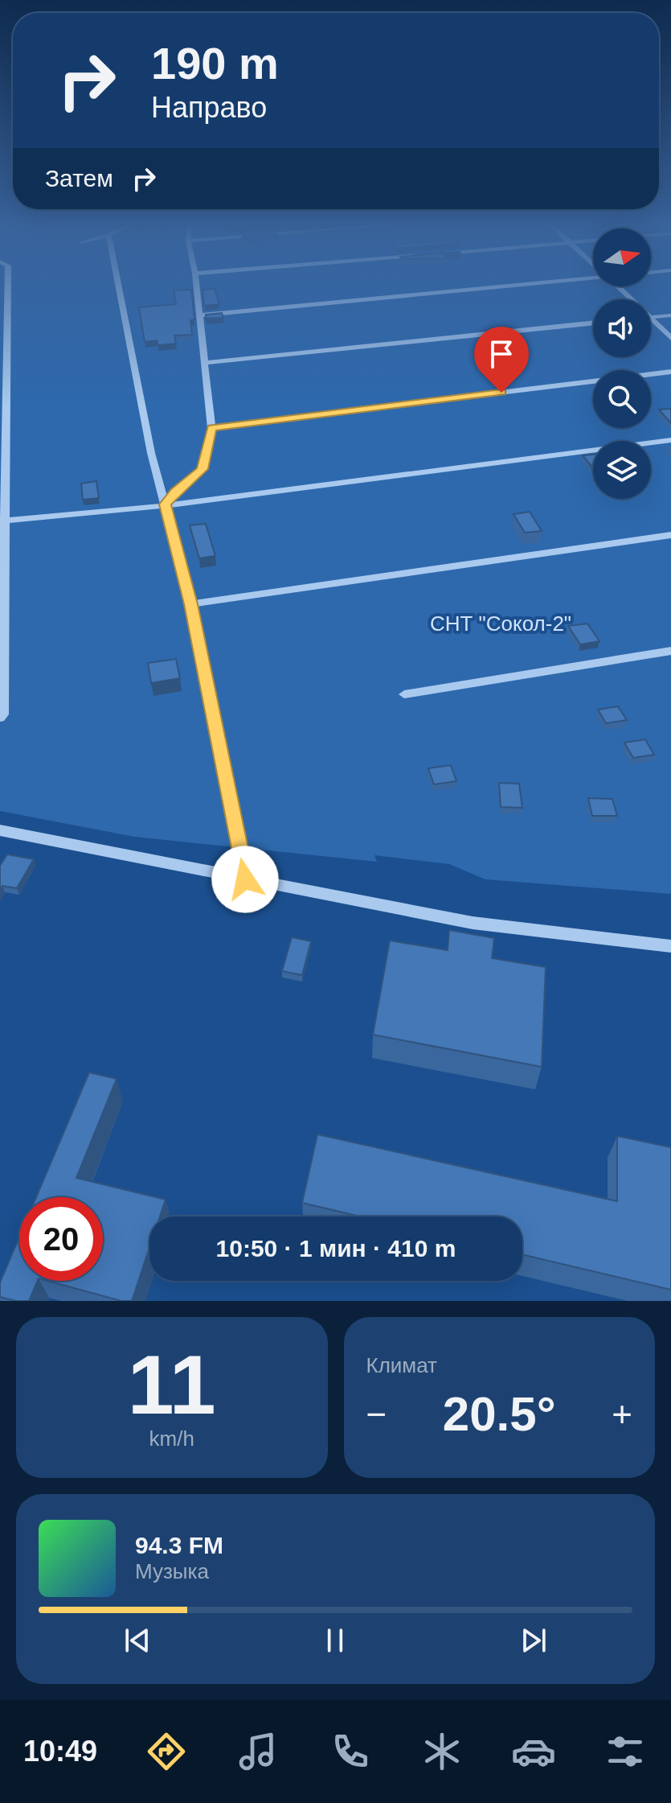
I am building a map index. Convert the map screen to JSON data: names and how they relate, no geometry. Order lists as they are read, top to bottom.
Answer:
{
  "parks": ["СНТ \"Сокол-2\""],
  "north": "right",
  "page": {
    "turn": ["190 m", "Направо"],
    "then": "Затем",
    "limit": "20",
    "trip": "10:50 · 1 мин · 410 m",
    "tile": [
      ["11", "km/h"],
      "Климат"
    ],
    "heat": ["−", "20.5°", "+"],
    "song": ["94.3 FM", "Музыка"],
    "tabs": "10:49"
  }
}
